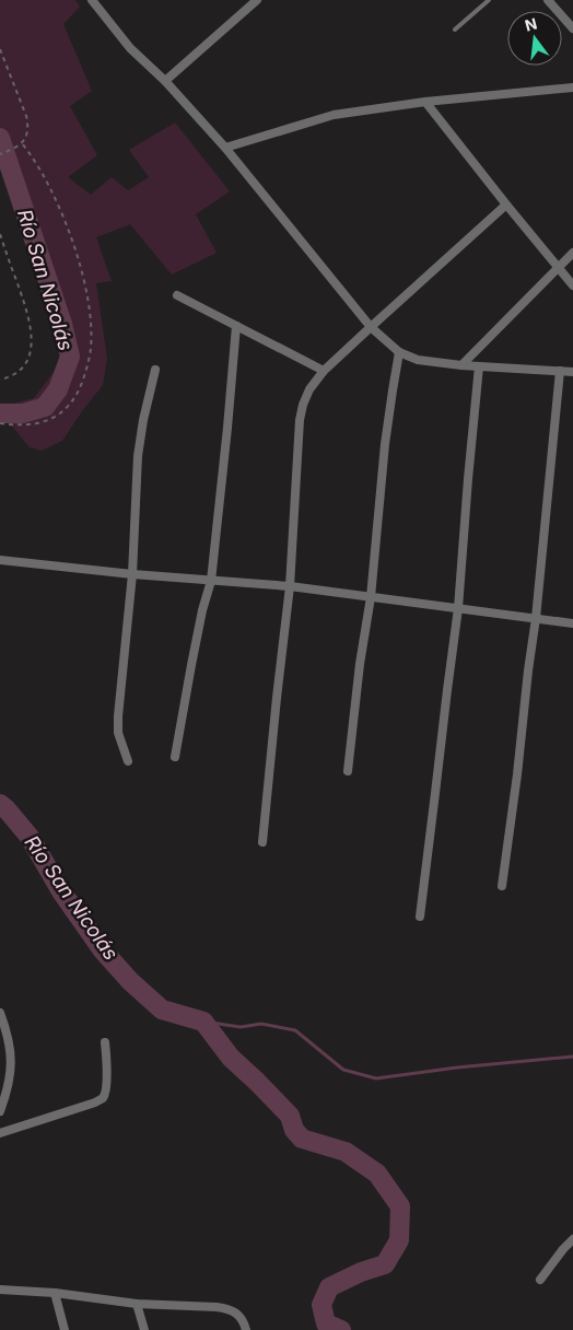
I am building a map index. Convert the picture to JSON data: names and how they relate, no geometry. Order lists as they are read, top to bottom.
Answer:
{
  "water": ["Río San Nicolás"],
  "north": "top"
}
